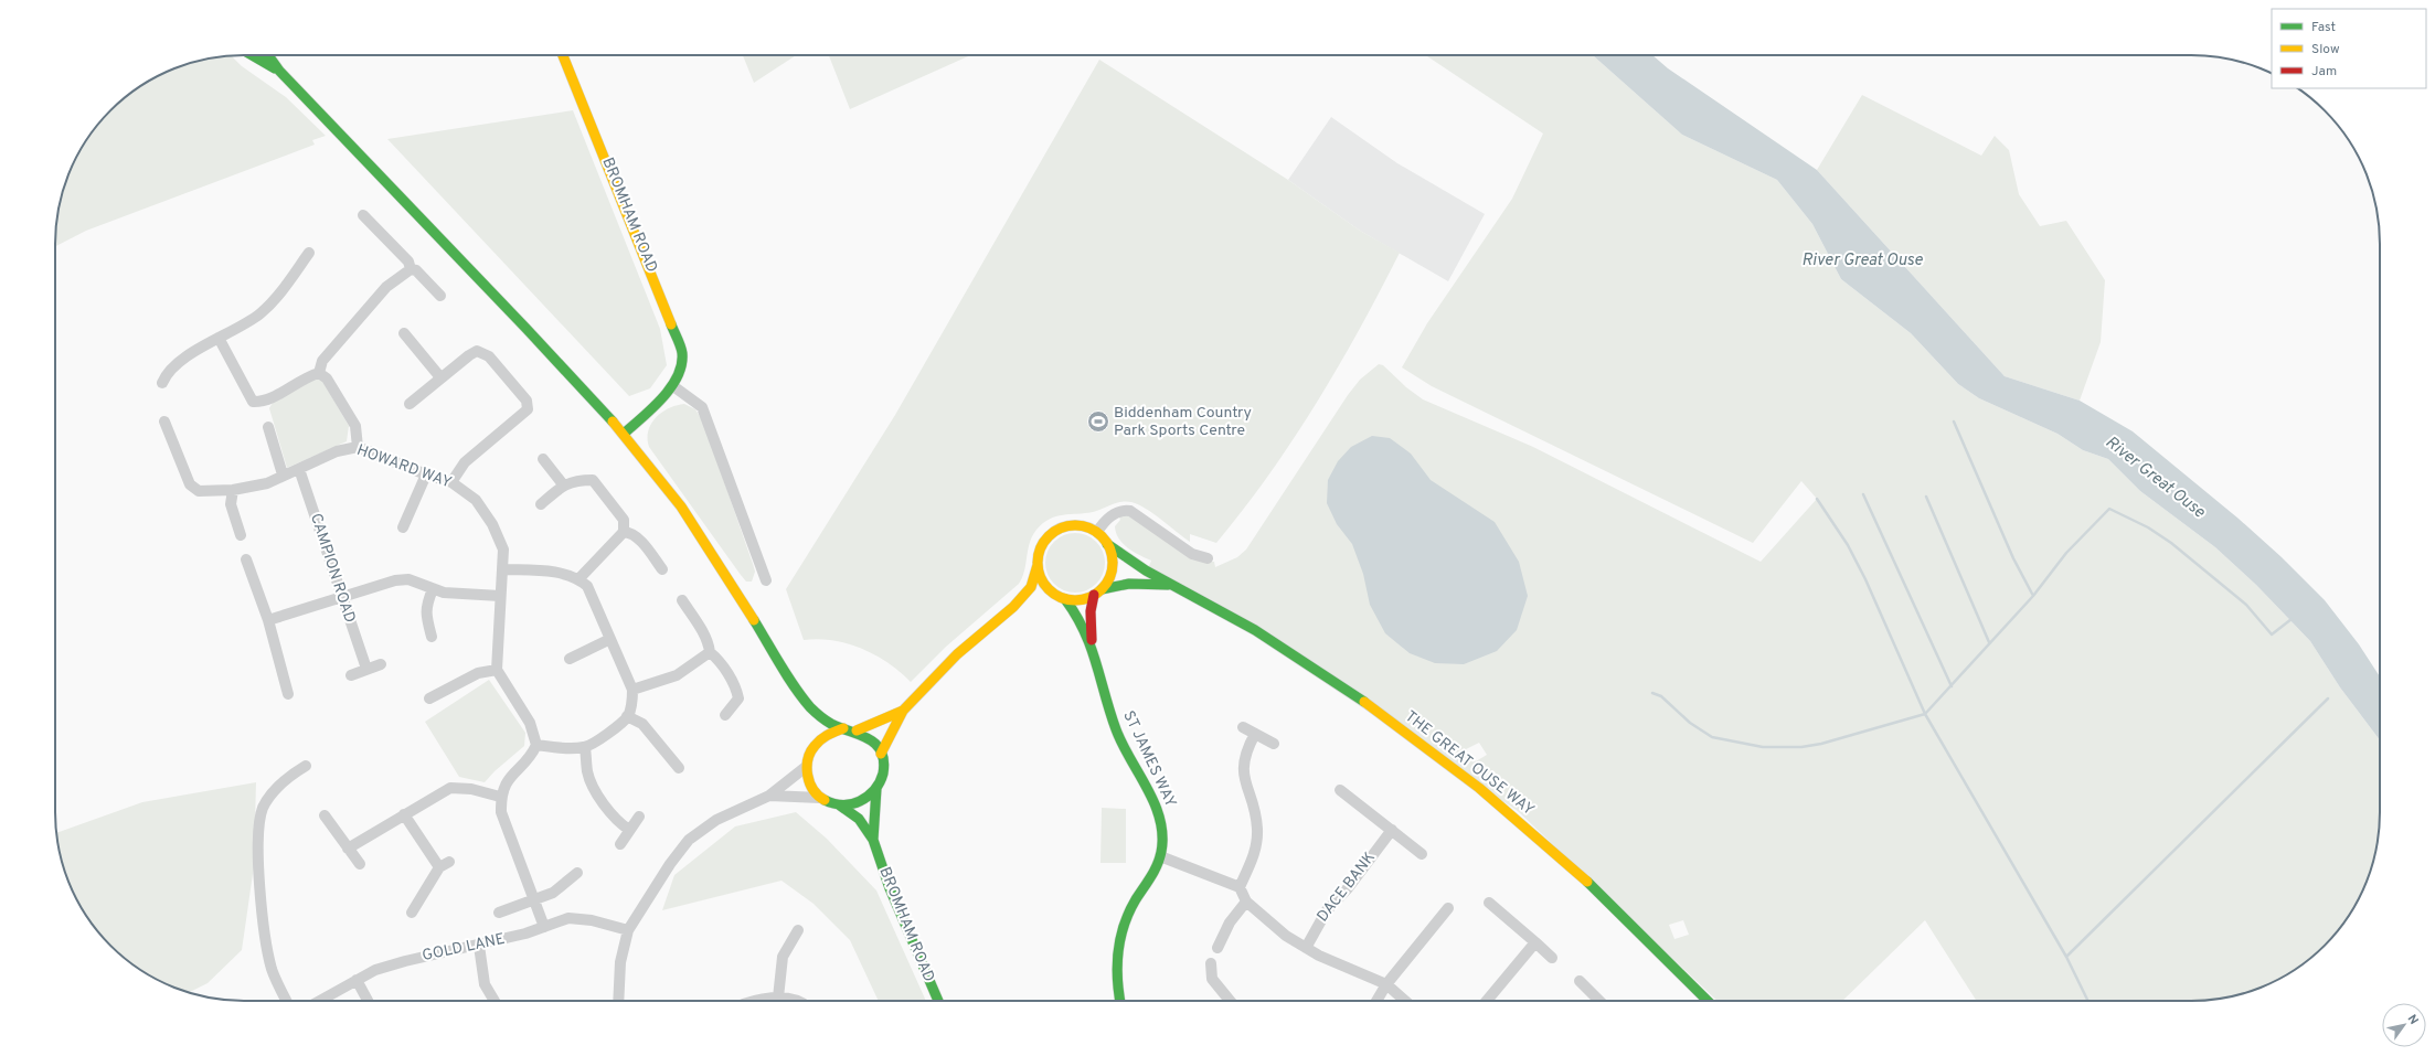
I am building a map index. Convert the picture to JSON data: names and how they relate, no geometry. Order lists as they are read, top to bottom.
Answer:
{
  "streets": {
    "main road": ["BROMHAM ROAD", "ST JAMES WAY", "THE GREAT OUSE WAY"],
    "street": [
      "HOWARD WAY",
      "CAMPION ROAD",
      "DACE BANK",
      "GOLD LANE"
    ]
  },
  "crossings": [
    ["HOWARD WAY", "CAMPION ROAD"]
  ],
  "water": ["River Great Ouse"],
  "places": {
    "sports": ["Biddenham Country Park Sports Centre"]
  },
  "legend": ["Fast", "Slow", "Jam"],
  "north": "top right"
}
